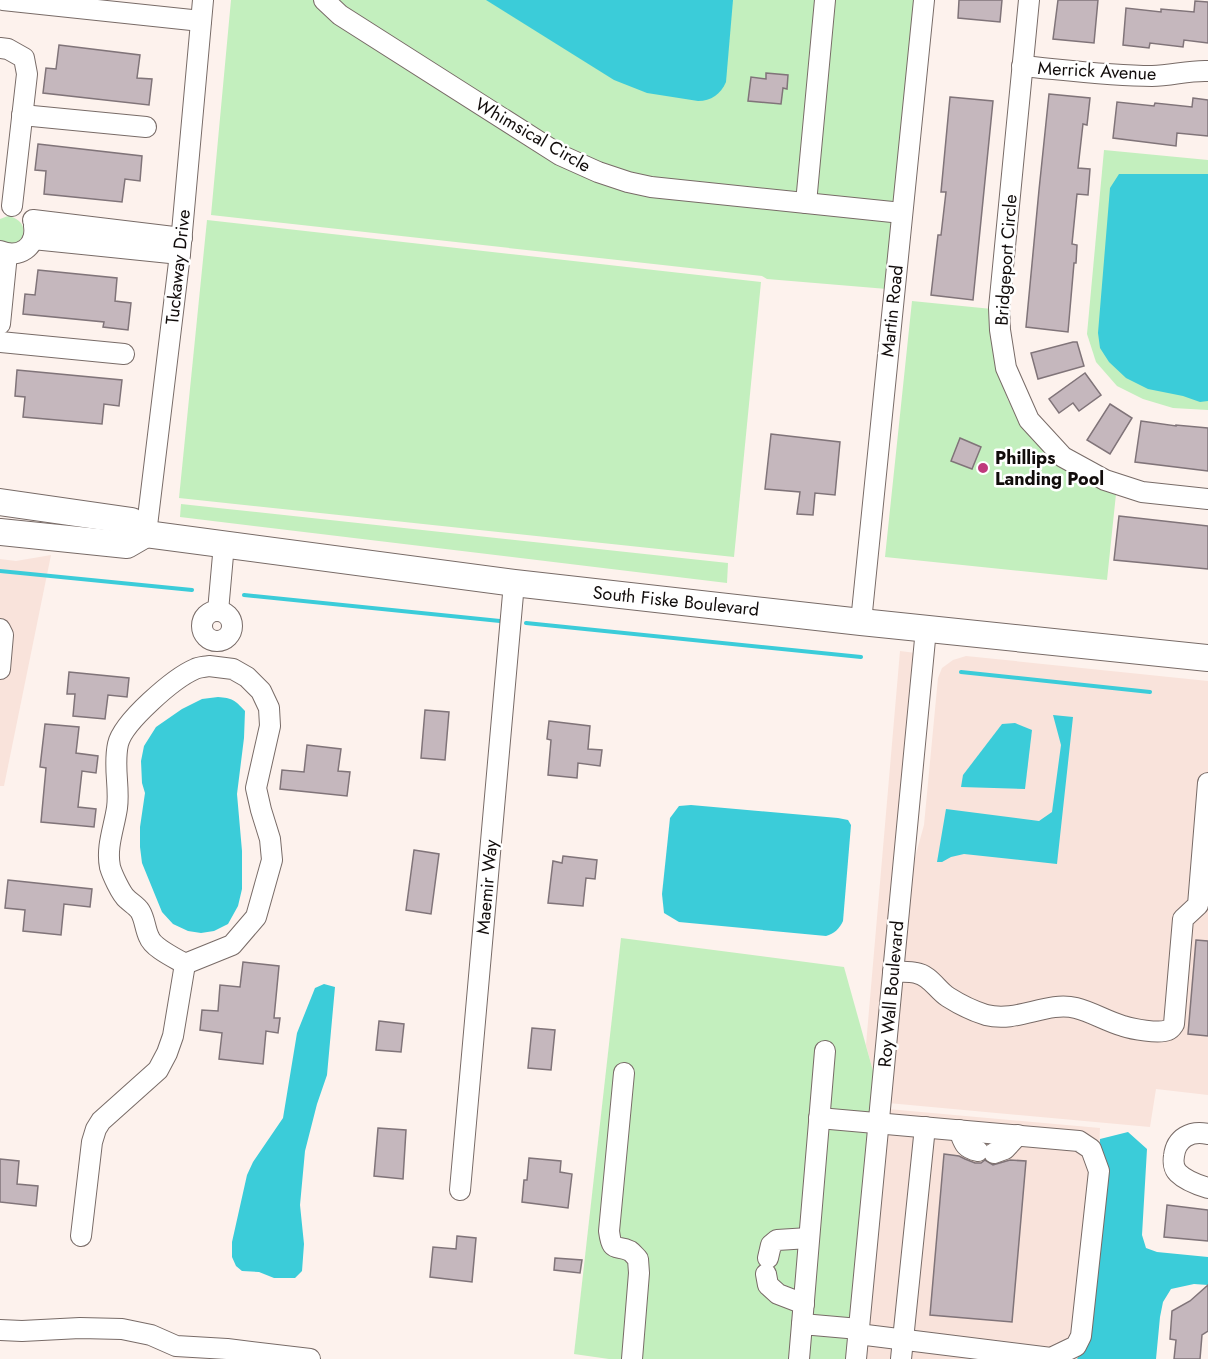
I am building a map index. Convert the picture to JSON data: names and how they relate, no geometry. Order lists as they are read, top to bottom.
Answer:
{
  "streets": {
    "main road": ["South Fiske Boulevard"],
    "street": [
      "Merrick Avenue",
      "Whimsical Circle",
      "Bridgeport Circle",
      "Tuckaway Drive",
      "Martin Road",
      "Maemir Way",
      "Roy Wall Boulevard"
    ]
  },
  "crossings": [
    ["Merrick Avenue", "Bridgeport Circle"],
    ["Whimsical Circle", "Martin Road"],
    ["Tuckaway Drive", "South Fiske Boulevard"],
    ["Martin Road", "South Fiske Boulevard"],
    ["South Fiske Boulevard", "Maemir Way"],
    ["South Fiske Boulevard", "Roy Wall Boulevard"]
  ],
  "places": ["Phillips Landing Pool"]
}
